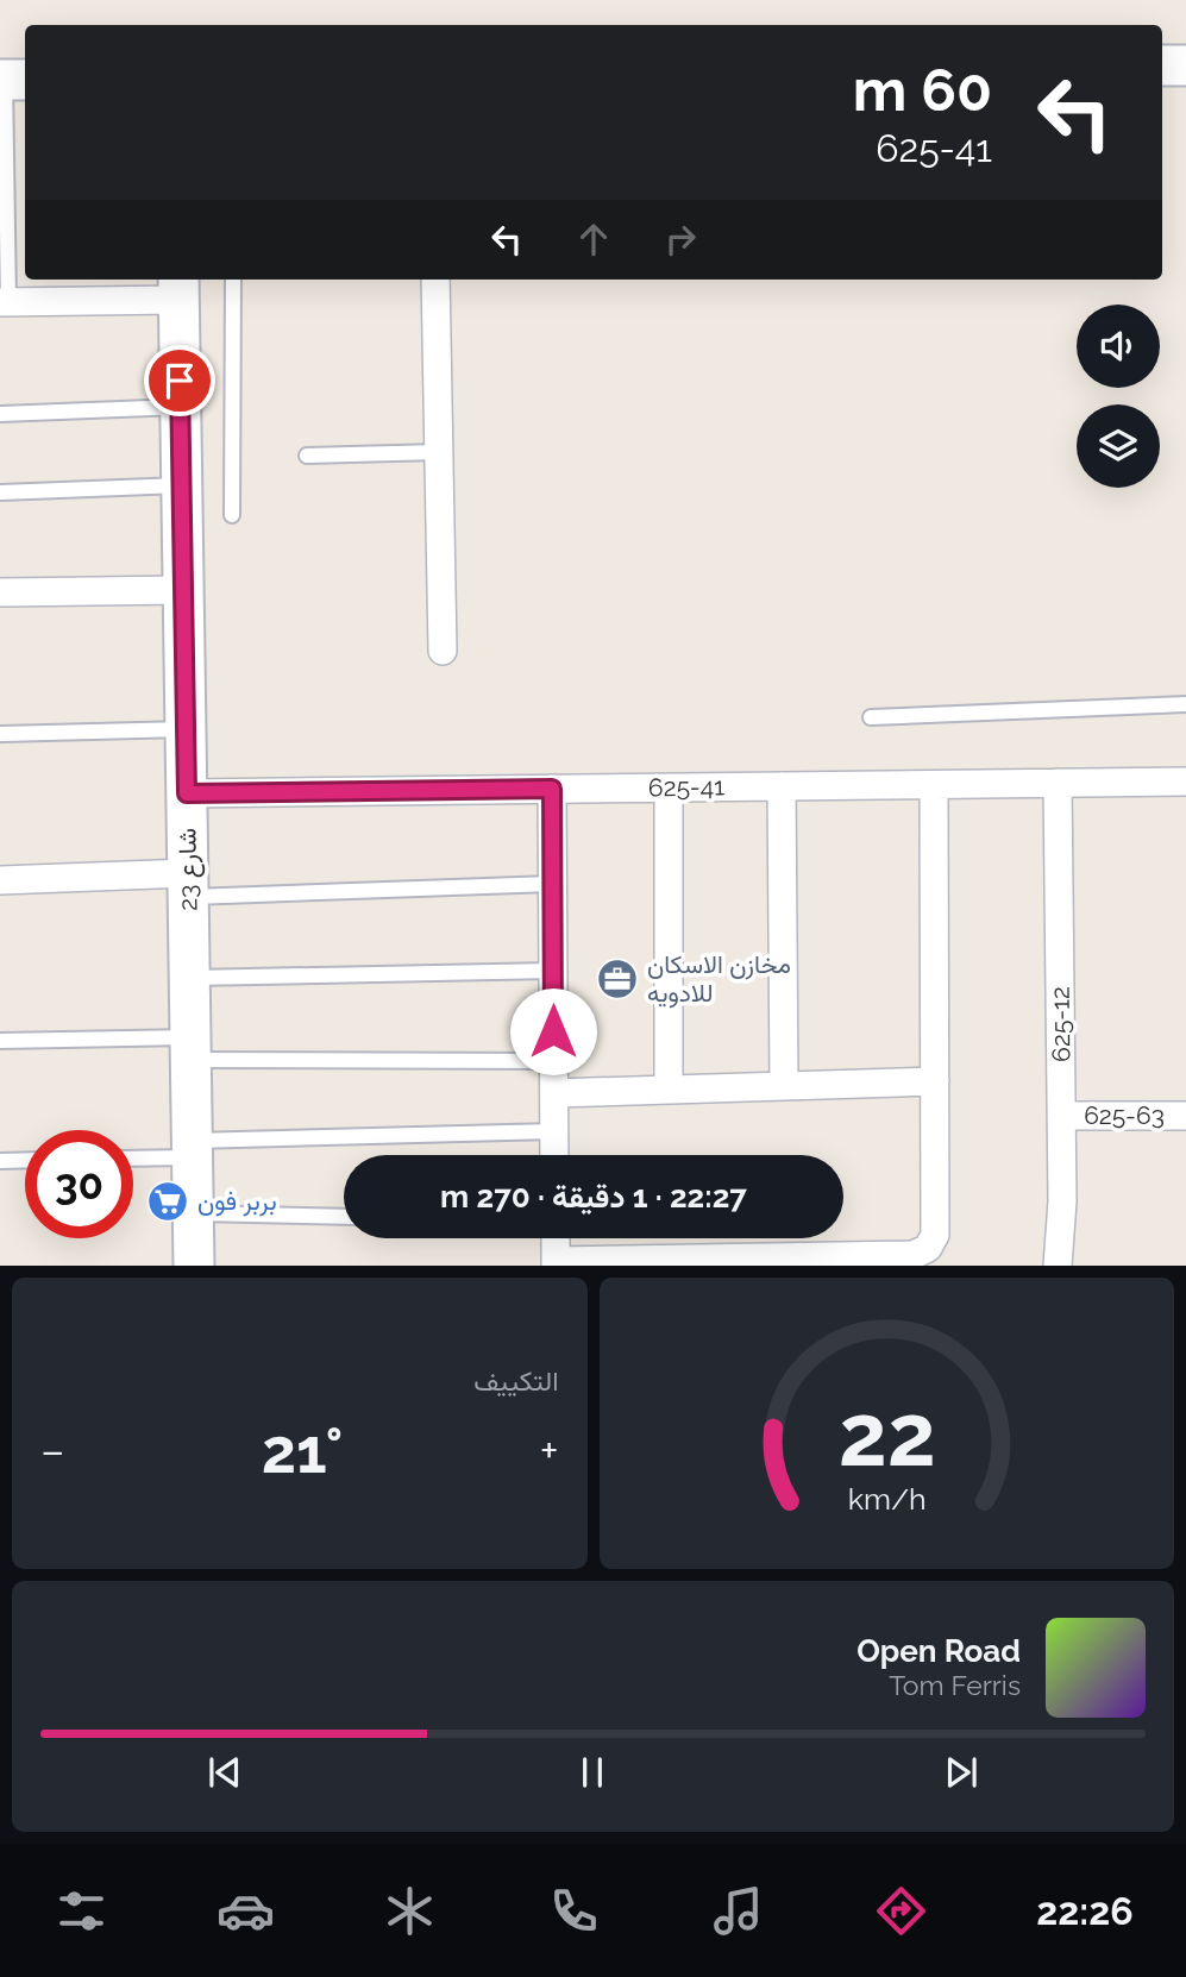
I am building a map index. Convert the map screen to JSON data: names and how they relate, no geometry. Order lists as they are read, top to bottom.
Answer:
{
  "streets": {
    "street": [
      "625-41",
      "شارع 23",
      "625-12",
      "625-63"
    ]
  },
  "crossings": [
    ["625-41", "شارع 23"],
    ["625-41", "625-12"],
    ["625-12", "625-63"]
  ],
  "places": {
    "office": ["مخازن الاسكان للادويه"],
    "supermarket": ["بربر فون"]
  },
  "page": {
    "turn": ["60 m", "625-41"],
    "limit": "30",
    "trip": "22:27 · 1 دقيقة · 270 m",
    "tile": "التكييف",
    "heat": ["−", "21°", "+"],
    "song": ["Open Road", "Tom Ferris"],
    "tabs": "22:26",
    "gauge": ["22", "km/h"]
  }
}
